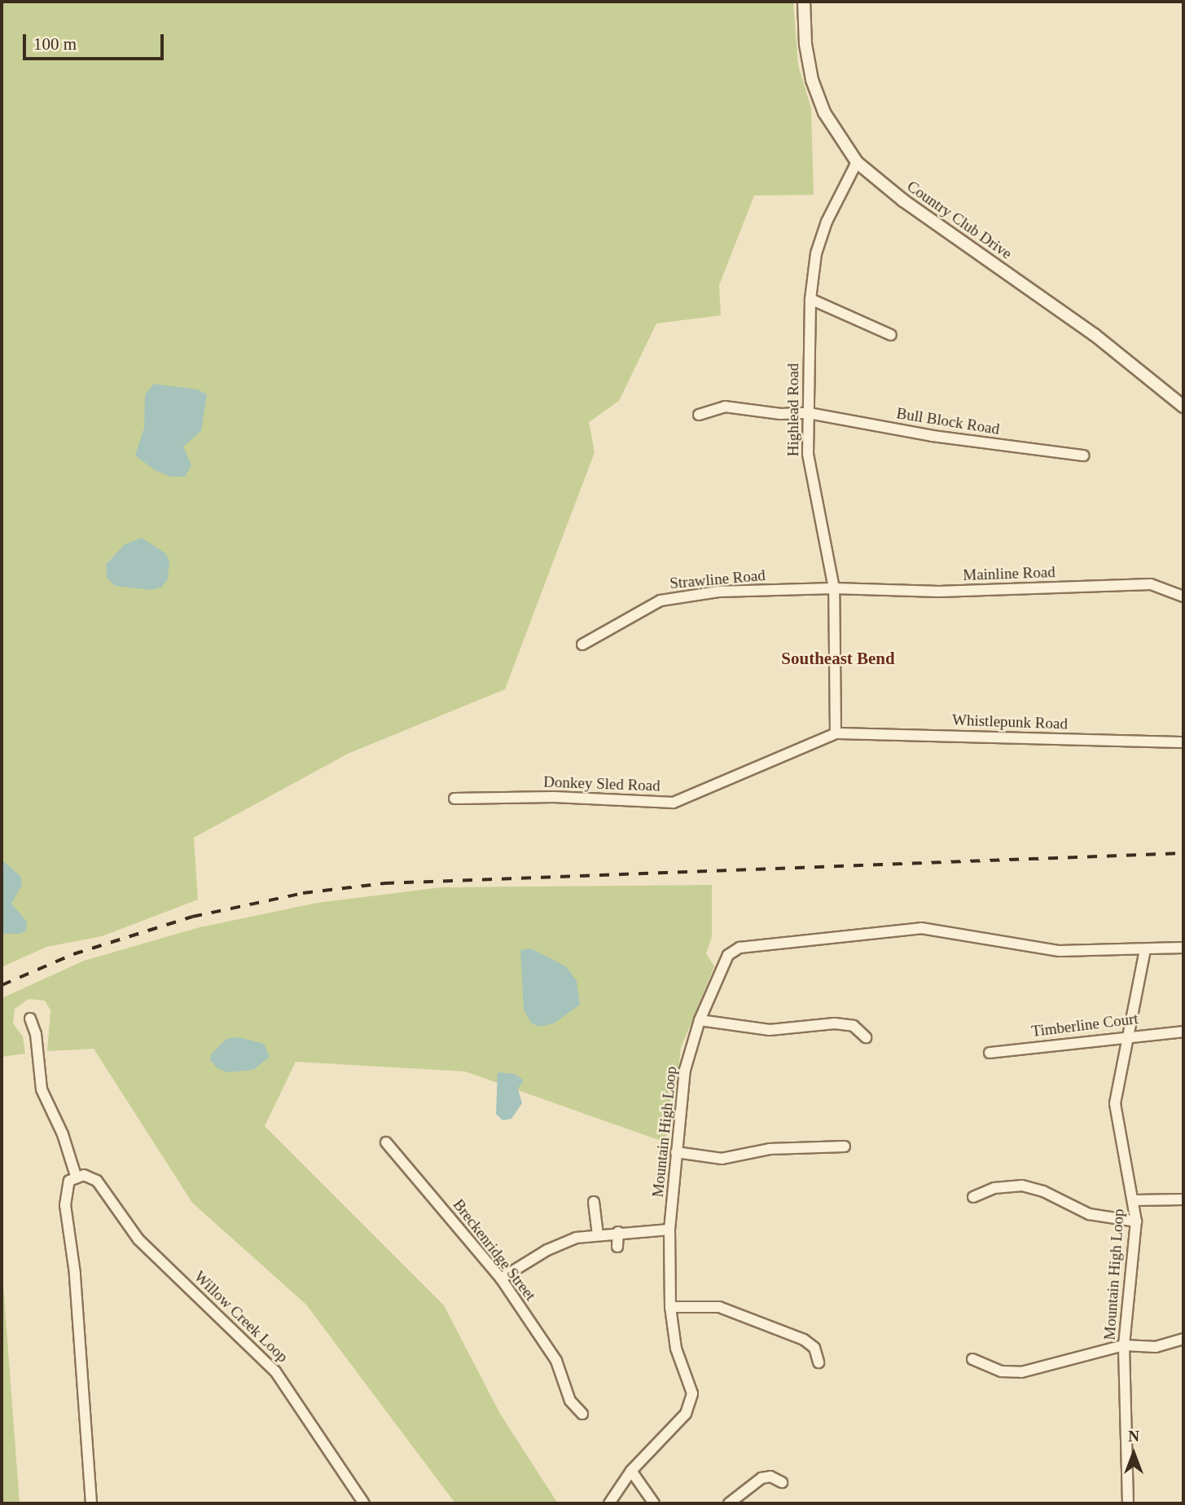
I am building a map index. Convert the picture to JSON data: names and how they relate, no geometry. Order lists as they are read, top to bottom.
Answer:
{
  "streets": {
    "street": [
      "Country Club Drive",
      "Highlead Road",
      "Bull Block Road",
      "Mainline Road",
      "Strawline Road",
      "Whistlepunk Road",
      "Donkey Sled Road",
      "Timberline Court",
      "Mountain High Loop",
      "Breckenridge Street",
      "Willow Creek Loop"
    ]
  },
  "crossings": [
    ["Country Club Drive", "Highlead Road"],
    ["Highlead Road", "Bull Block Road"],
    ["Highlead Road", "Mainline Road"],
    ["Highlead Road", "Strawline Road"],
    ["Highlead Road", "Whistlepunk Road"],
    ["Highlead Road", "Donkey Sled Road"],
    ["Mainline Road", "Strawline Road"],
    ["Whistlepunk Road", "Donkey Sled Road"],
    ["Timberline Court", "Mountain High Loop"]
  ],
  "districts": ["Southeast Bend"],
  "scale_bar": "100 m",
  "north": "top"
}
